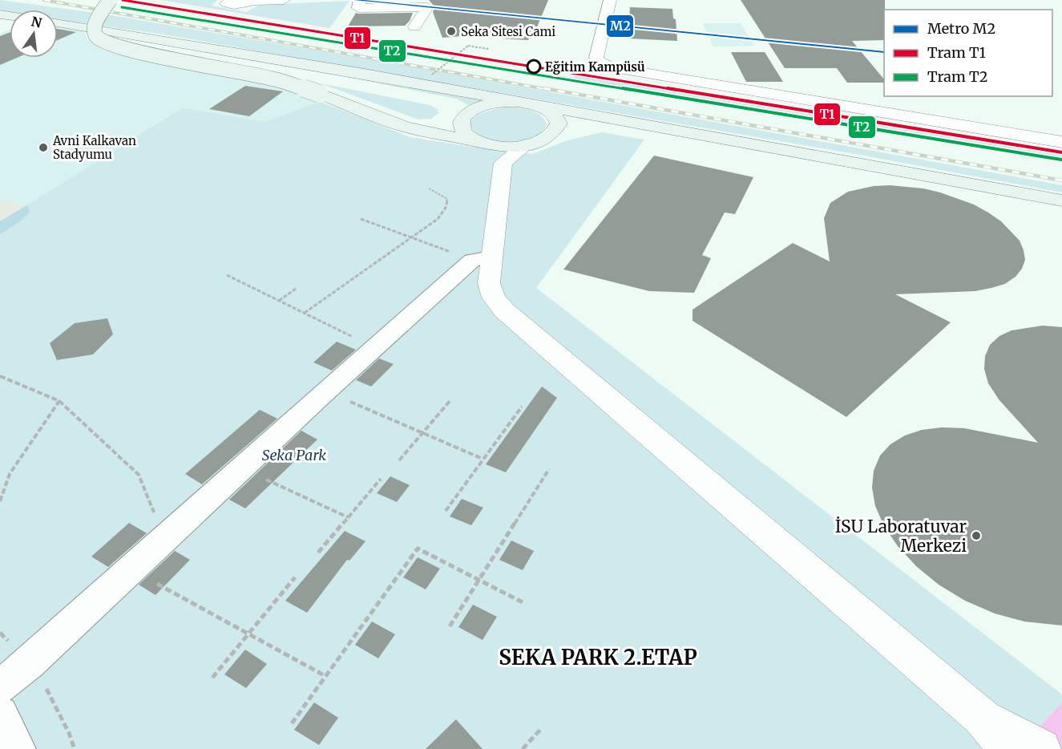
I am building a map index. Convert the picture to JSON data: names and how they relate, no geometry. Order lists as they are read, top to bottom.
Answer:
{
  "districts": ["SEKA PARK 2.ETAP"],
  "parks": ["Seka Park"],
  "places": [
    "Seka Sitesi Cami",
    "Eğitim Kampüsü",
    "Avni Kalkavan Stadyumu",
    "İSU Laboratuvar Merkezi"
  ],
  "lines": ["metro line M2", "tram line T1", "tram line T2"],
  "legend": ["Metro M2", "Tram T1", "Tram T2"],
  "north": "top"
}
